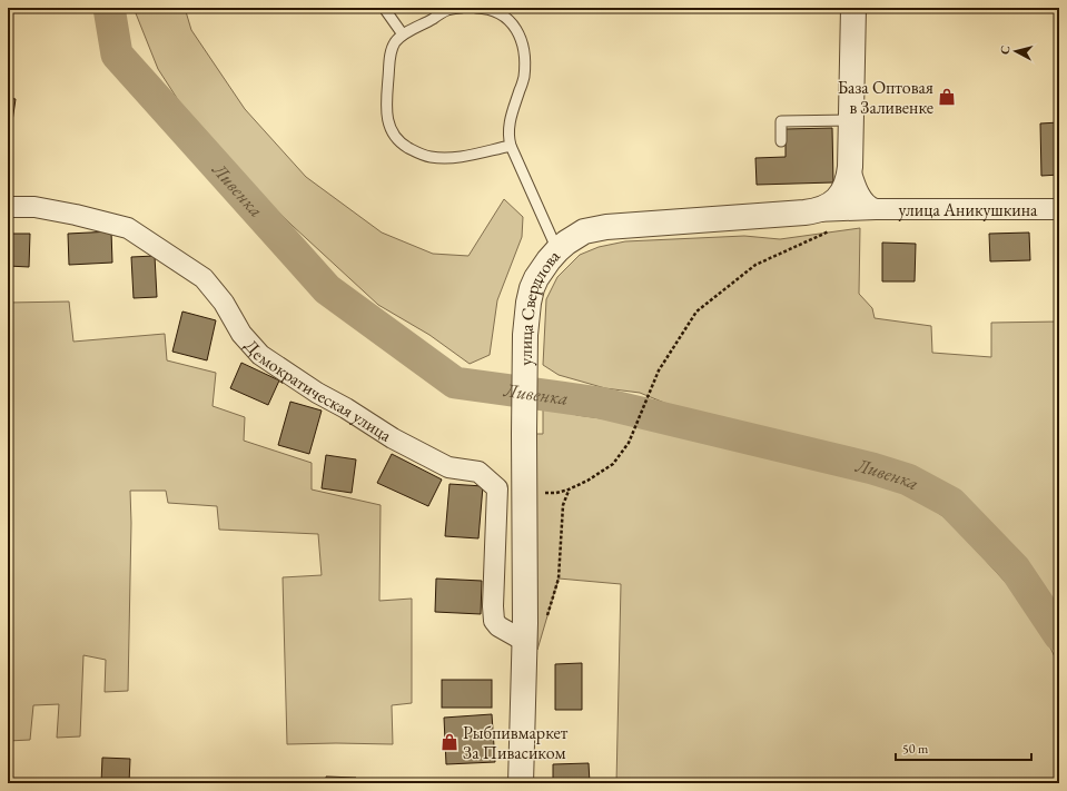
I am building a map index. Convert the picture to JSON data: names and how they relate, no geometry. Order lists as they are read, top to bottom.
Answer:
{
  "streets": {
    "street": ["улица Аникушкина", "улица Свердлова", "Демократическая улица"]
  },
  "crossings": [
    ["улица Аникушкина", "улица Свердлова"],
    ["улица Свердлова", "Демократическая улица"]
  ],
  "water": ["Ливенка"],
  "places": {
    "shop": ["База Оптовая в Заливенке", "Рыбпивмаркет За Пивасиком"]
  },
  "scale_bar": "50 m",
  "north": "left"
}
